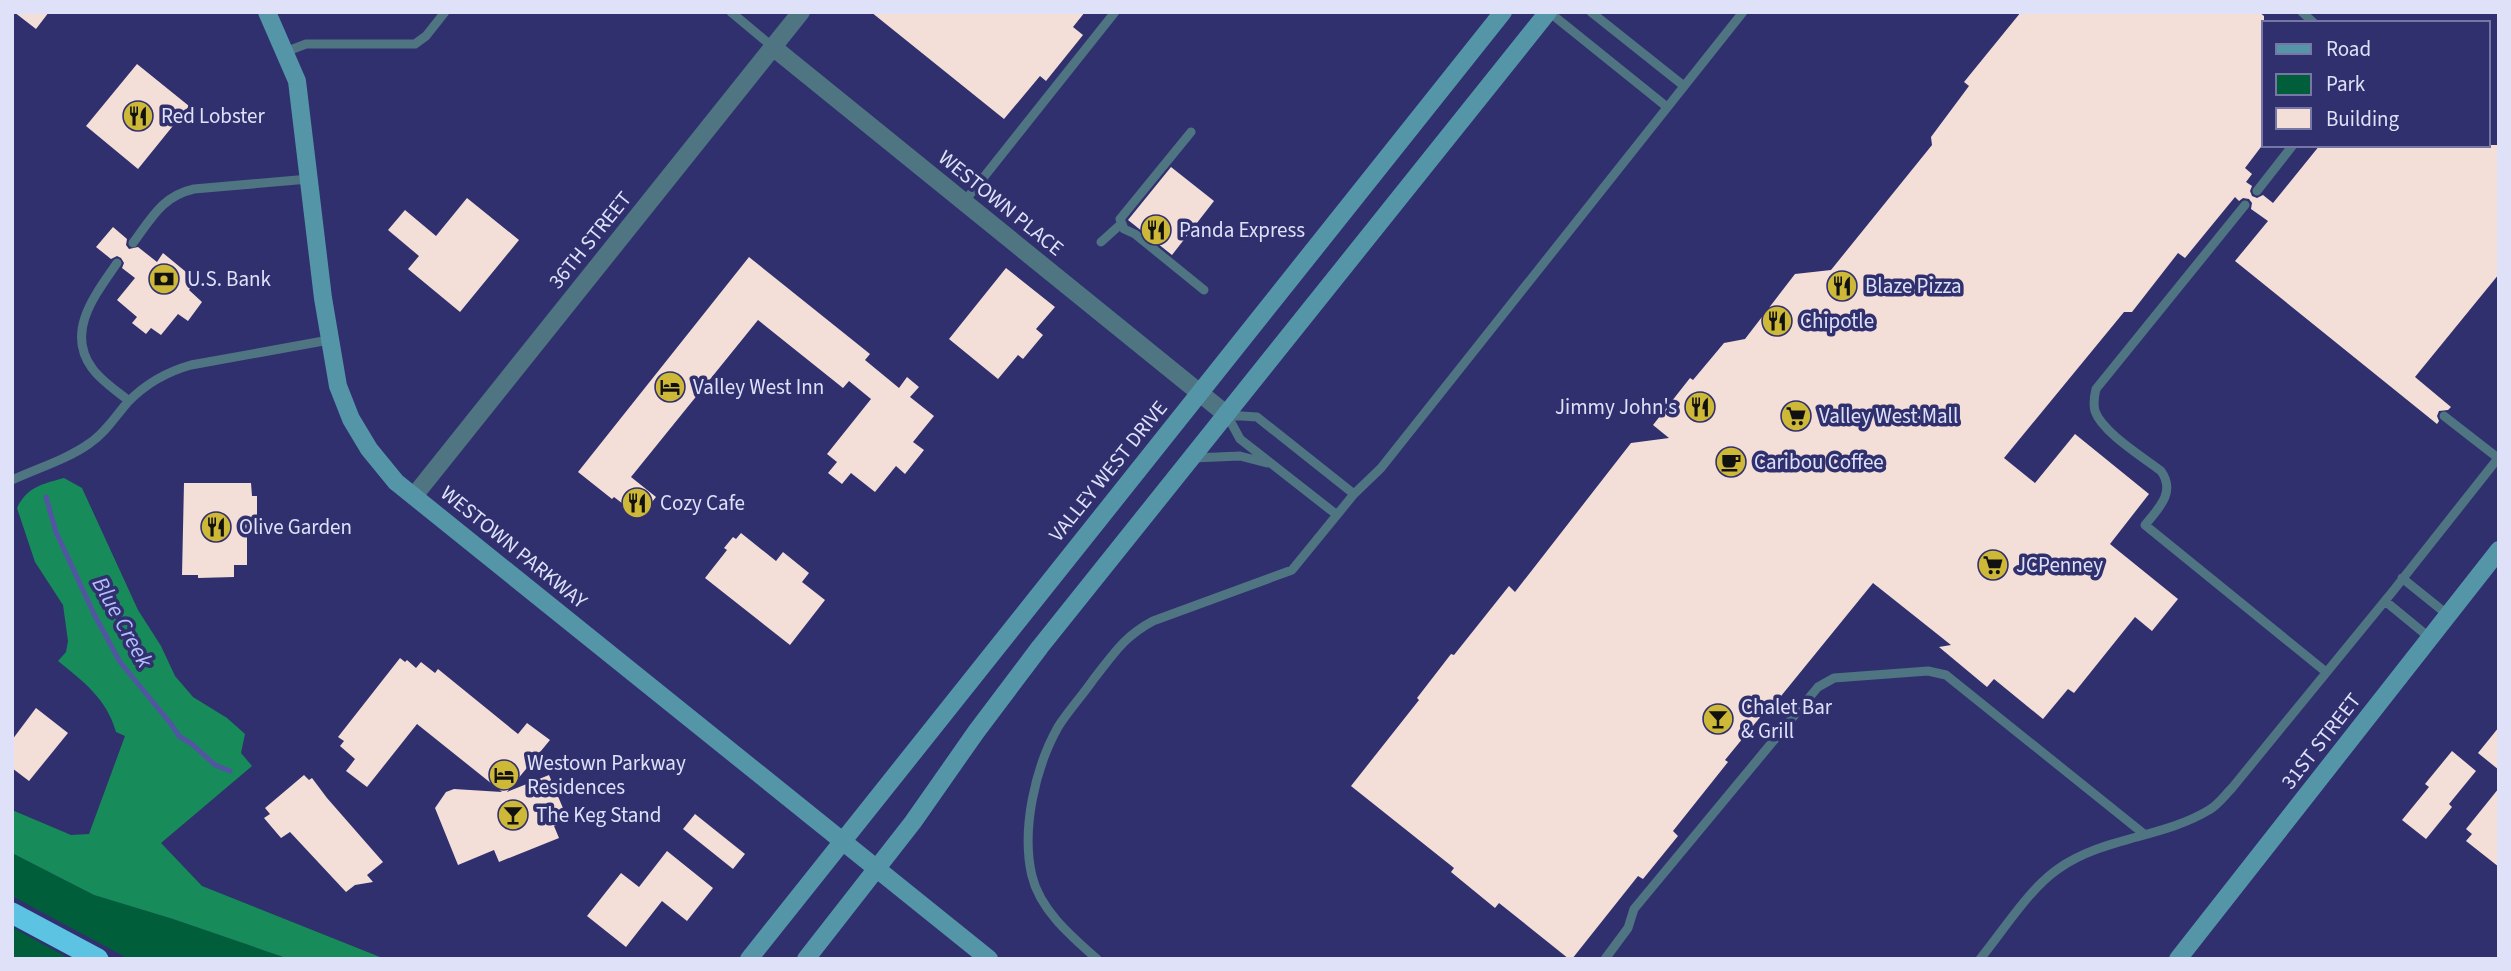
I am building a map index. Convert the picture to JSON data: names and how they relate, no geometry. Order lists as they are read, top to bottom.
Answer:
{
  "streets": {
    "main road": ["VALLEY WEST DRIVE", "WESTOWN PARKWAY", "31ST STREET"],
    "street": ["WESTOWN PLACE", "36TH STREET"]
  },
  "crossings": [
    ["WESTOWN PLACE", "36TH STREET"],
    ["WESTOWN PLACE", "VALLEY WEST DRIVE"],
    ["36TH STREET", "WESTOWN PARKWAY"],
    ["VALLEY WEST DRIVE", "WESTOWN PARKWAY"]
  ],
  "water": ["Blue Creek"],
  "places": {
    "restaurant": [
      "Red Lobster",
      "Panda Express",
      "Blaze Pizza",
      "Chipotle",
      "Jimmy John's",
      "Cozy Cafe",
      "Olive Garden"
    ],
    "bank": ["U.S. Bank"],
    "hotel": ["Valley West Inn", "Westown Parkway Residences"],
    "supermarket": ["Valley West Mall", "JCPenney"],
    "cafe": ["Caribou Coffee"],
    "bar": ["Chalet Bar & Grill", "The Keg Stand"]
  },
  "legend": ["Road", "Park", "Building"]
}
